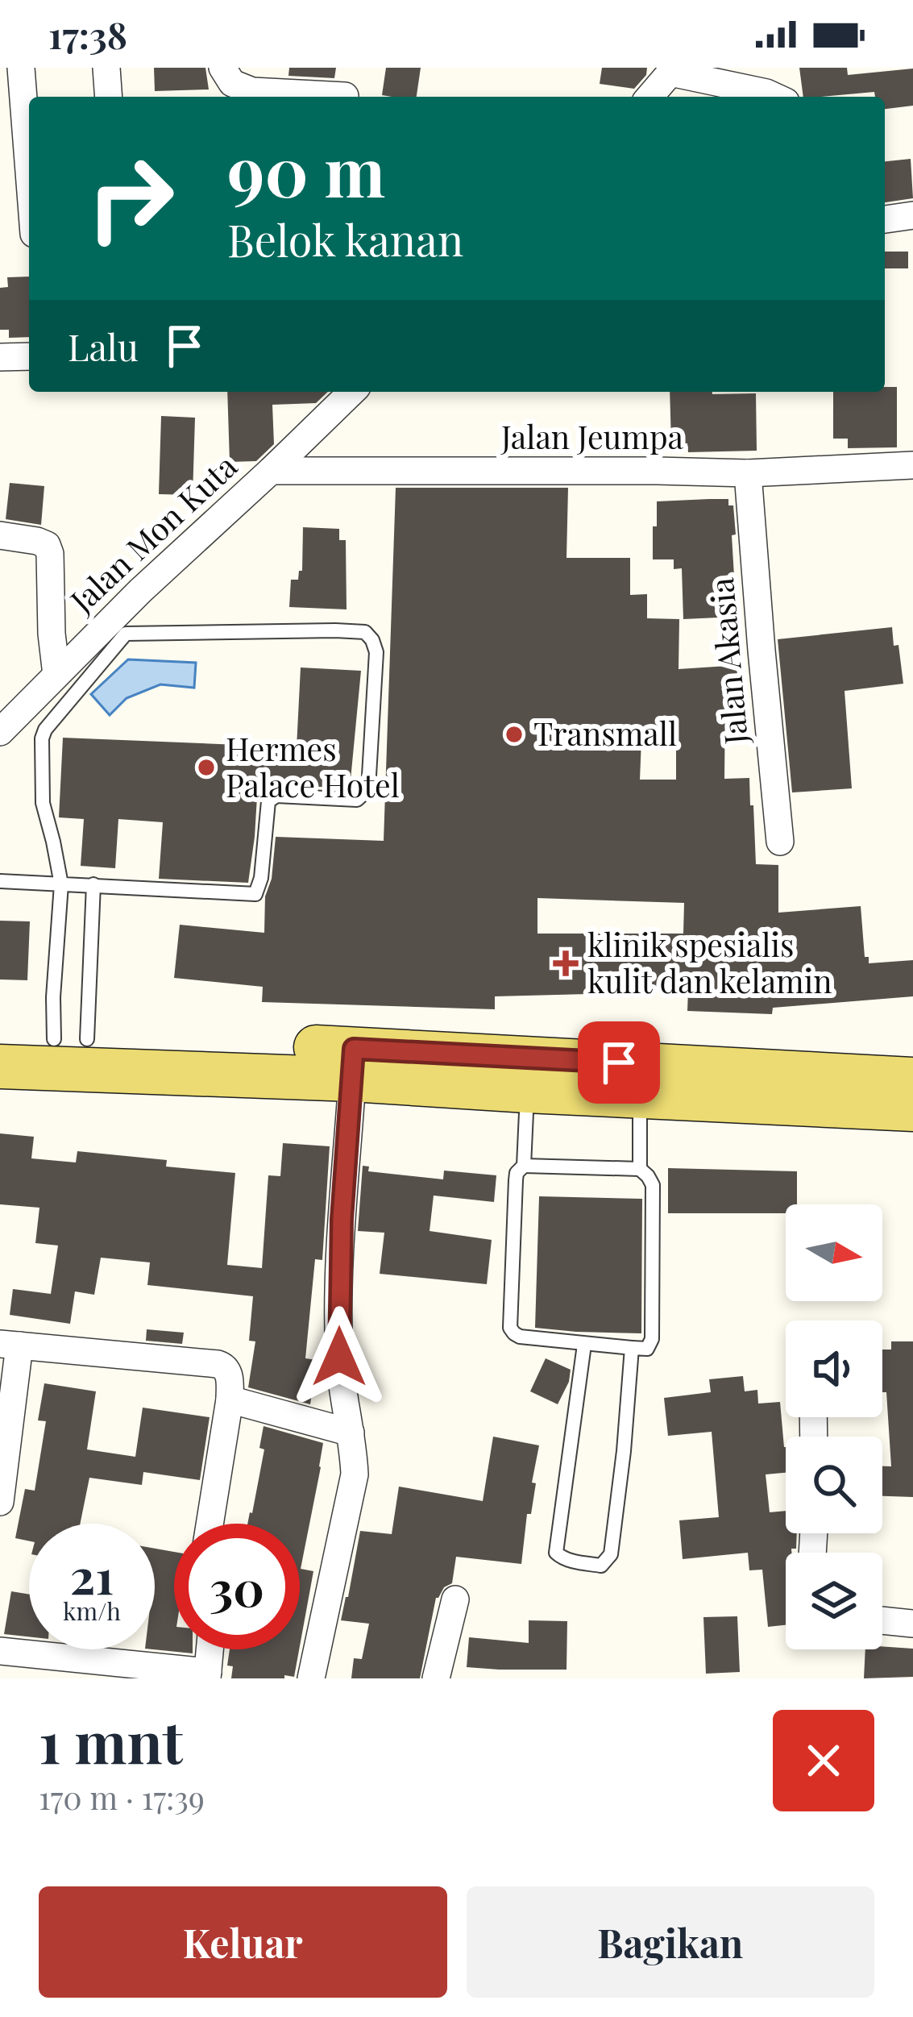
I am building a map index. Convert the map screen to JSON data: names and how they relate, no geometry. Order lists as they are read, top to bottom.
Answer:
{
  "streets": {
    "street": ["Jalan Jeumpa", "Jalan Mon Kuta", "Jalan Akasia"]
  },
  "crossings": [
    ["Jalan Jeumpa", "Jalan Mon Kuta"],
    ["Jalan Jeumpa", "Jalan Akasia"]
  ],
  "places": {
    "other": ["Transmall", "Hermes Palace Hotel"],
    "health": ["klinik spesialis kulit dan kelamin"]
  },
  "north": "right",
  "page": {
    "status": "17:38",
    "turn": ["90 m", "Belok kanan"],
    "then": "Lalu",
    "speed": "21 km/h",
    "limit": "30",
    "heading": ["1 mnt", "170 m · 17:39"],
    "buttons": ["Keluar", "Bagikan"]
  }
}
